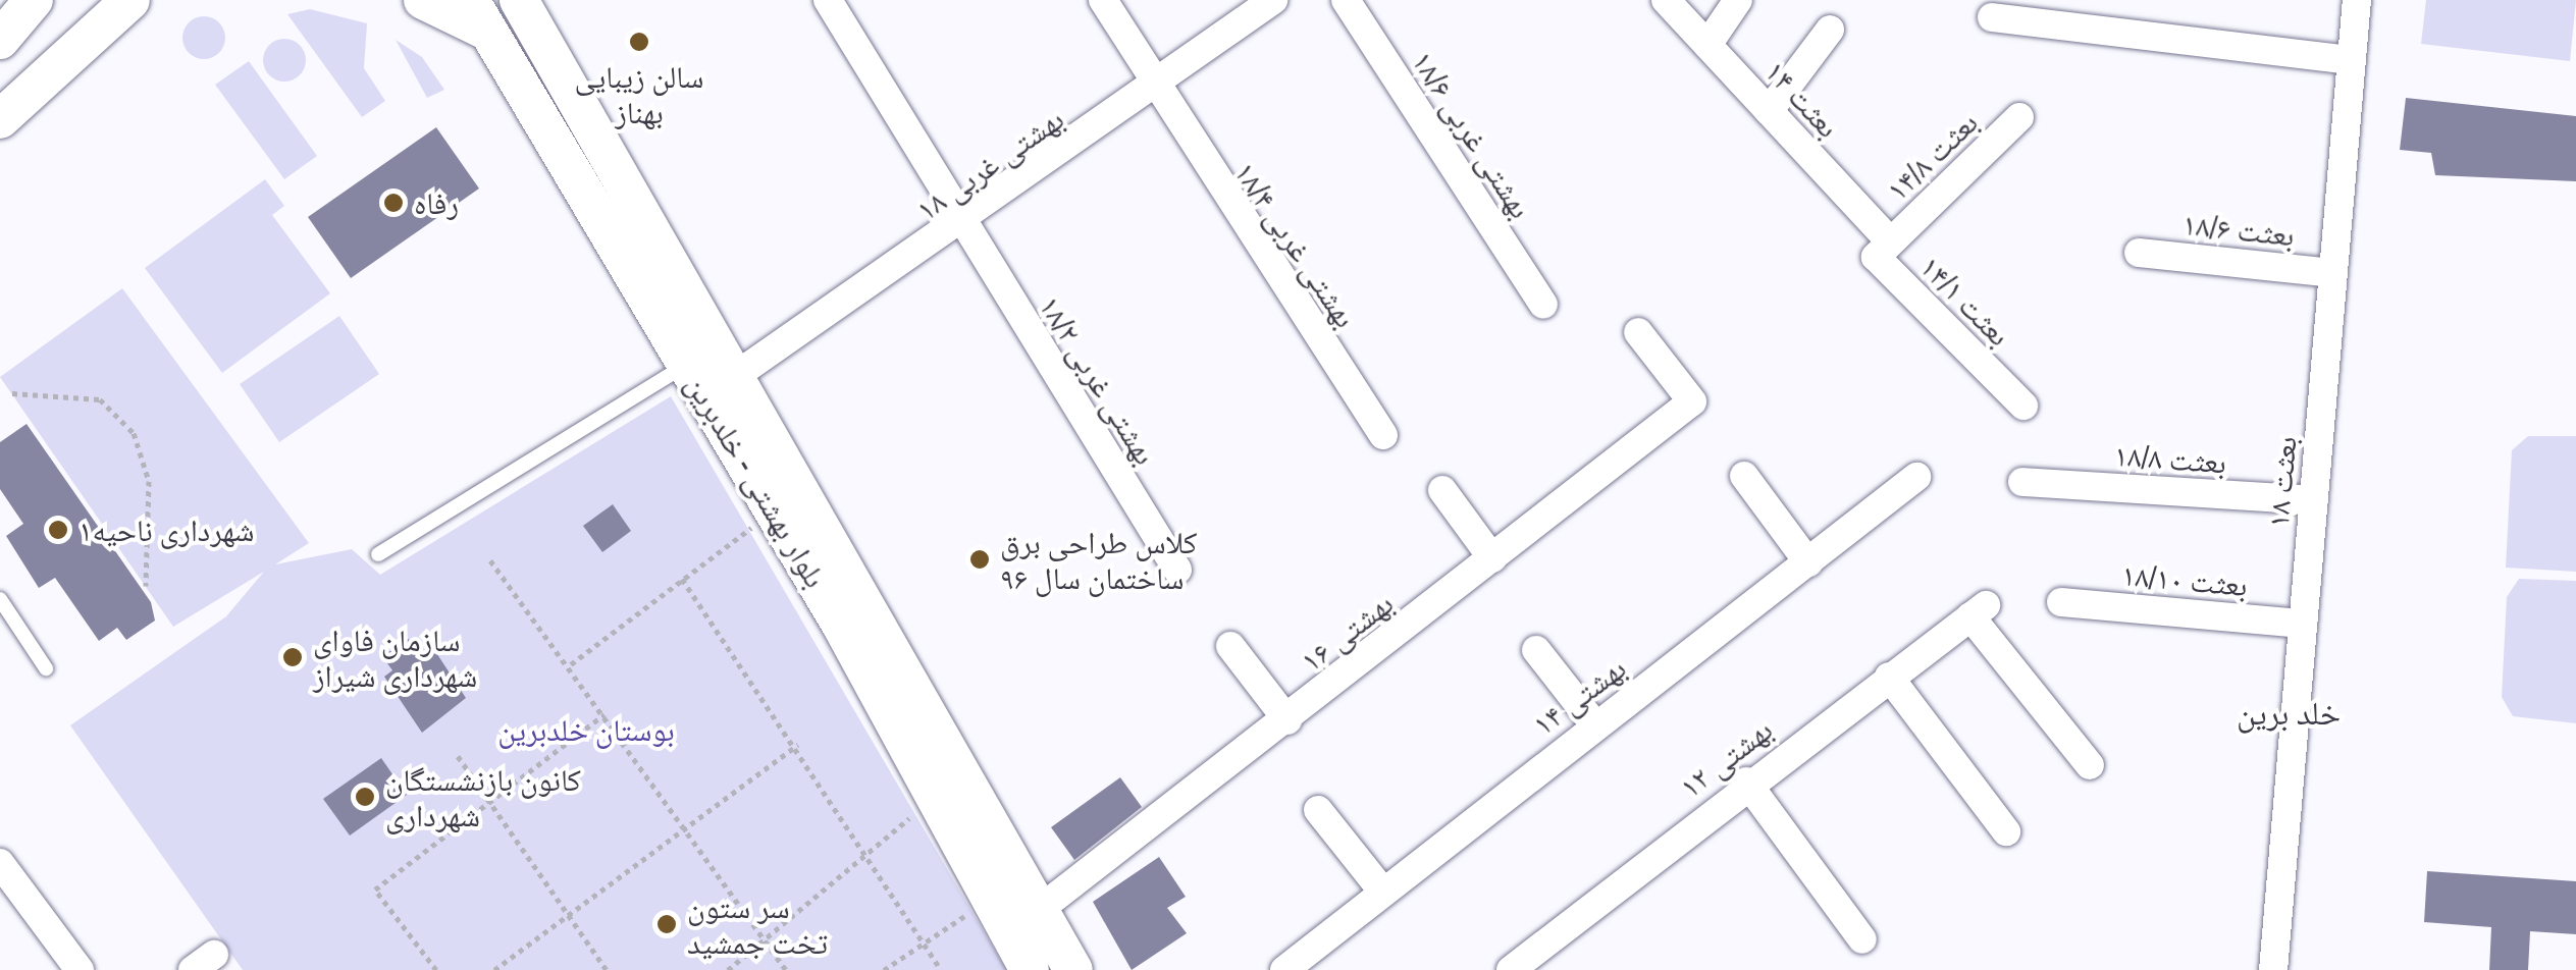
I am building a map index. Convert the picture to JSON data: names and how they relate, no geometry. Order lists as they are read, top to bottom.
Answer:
{
  "streets": {
    "main road": ["بلوار بهشتی - خلدبرین"],
    "street": [
      "بعثت ۱۴",
      "بهشتی غربی ۱۸/۶",
      "۱۴/۸ بعثت",
      "بهشتی غربی ۱۸",
      "۱۸/۶ بعثت",
      "بهشتی غربی ۱۸/۴",
      "۱۴/۱ بعثت",
      "بهشتی غربی ۱۸/۲",
      "۱۸/۸ بعثت",
      "بعثت ۱۸",
      "۱۸/۱۰ بعثت",
      "۱۶ بهشتی",
      "۱۴ بهشتی",
      "۱۲ بهشتی"
    ]
  },
  "crossings": [
    ["بعثت ۱۴", "۱۴/۸ بعثت"],
    ["بعثت ۱۴", "۱۴/۱ بعثت"],
    ["۱۴/۸ بعثت", "۱۴/۱ بعثت"],
    ["بهشتی غربی ۱۸", "بهشتی غربی ۱۸/۴"],
    ["بهشتی غربی ۱۸", "بهشتی غربی ۱۸/۲"],
    ["بهشتی غربی ۱۸", "بلوار بهشتی - خلدبرین"],
    ["۱۸/۶ بعثت", "بعثت ۱۸"],
    ["۱۸/۸ بعثت", "بعثت ۱۸"],
    ["بلوار بهشتی - خلدبرین", "۱۶ بهشتی"],
    ["بعثت ۱۸", "۱۸/۱۰ بعثت"]
  ],
  "districts": ["خلد برین"],
  "parks": ["بوستان خلدبرین"],
  "places": [
    "سالن زیبایی بهناز",
    "رفاه",
    "شهرداری ناحیه۱",
    "کلاس طراحی برق ساختمان سال ۹۶",
    "سازمان فاوای شهرداری شیراز",
    "کانون بازنشستگان شهرداری",
    "سر ستون تخت جمشید"
  ]
}
